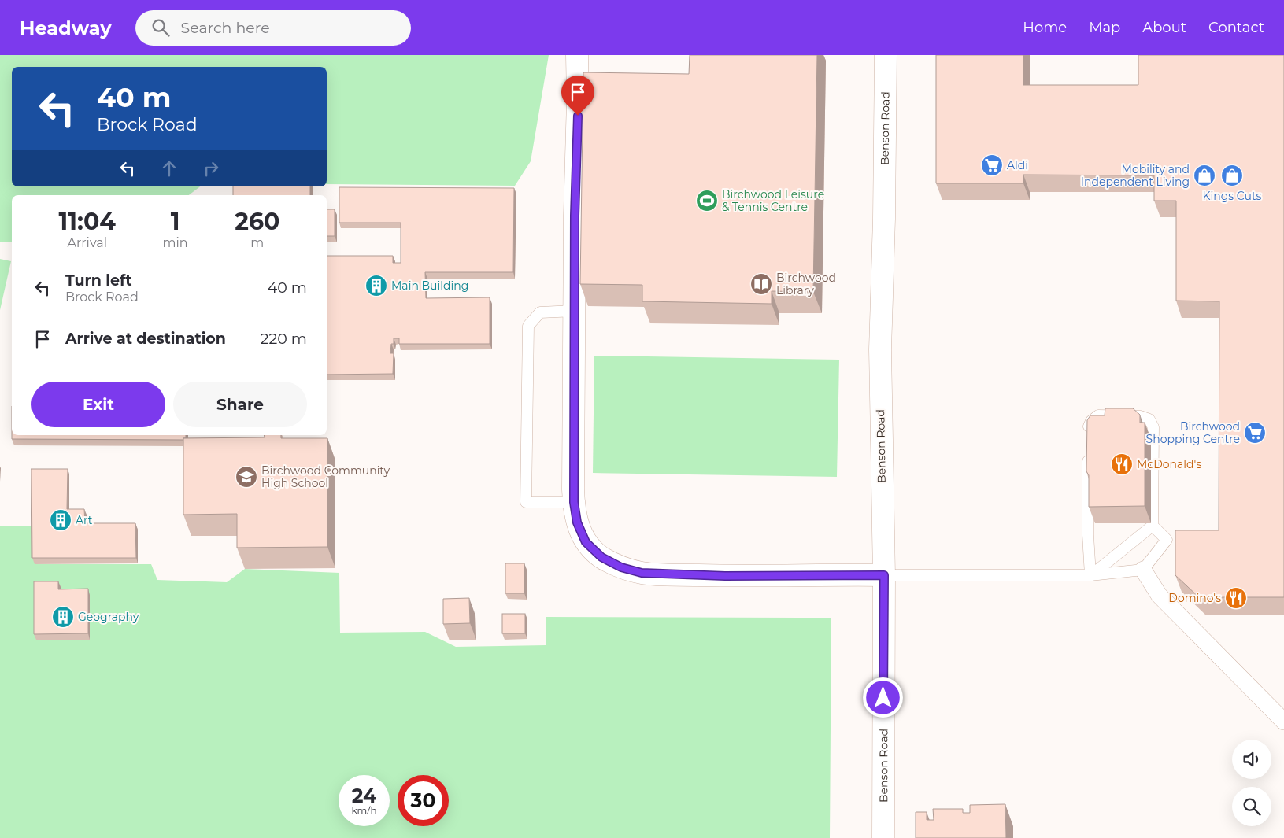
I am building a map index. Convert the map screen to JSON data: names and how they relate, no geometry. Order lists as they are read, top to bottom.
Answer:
{
  "streets": {
    "street": ["Benson Road"]
  },
  "places": {
    "supermarket": ["Aldi", "Birchwood Shopping Centre"],
    "shop": ["Mobility and Independent Living", "Kings Cuts"],
    "sports": ["Birchwood Leisure & Tennis Centre"],
    "library": ["Birchwood Library"],
    "building": ["Main Building", "Art", "Geography"],
    "restaurant": ["McDonald's", "Domino's"],
    "school or university": ["Birchwood Community High School"]
  },
  "page": {
    "header": "Headway",
    "search": "Search here",
    "nav": [
      "Home",
      "Map",
      "About",
      "Contact"
    ],
    "turn": ["40 m", "Brock Road"],
    "eta": [
      "11:04",
      "Arrival",
      "1",
      "min",
      "260",
      "m"
    ],
    "list": [
      {
        "name": "Turn left",
        "note": "Brock Road",
        "value": "40 m"
      },
      {
        "name": "Arrive at destination",
        "value": "220 m"
      }
    ],
    "buttons": ["Exit", "Share"],
    "speed": "24 km/h",
    "limit": "30"
  }
}
